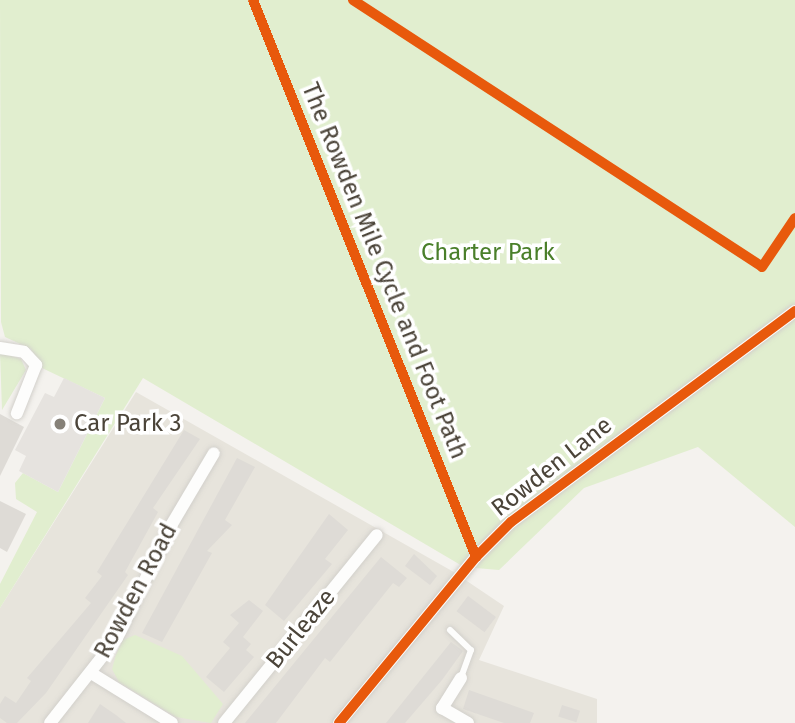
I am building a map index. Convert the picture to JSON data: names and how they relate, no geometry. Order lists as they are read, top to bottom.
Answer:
{
  "streets": {
    "street": ["Rowden Lane", "Rowden Road", "Burleaze"],
    "cycle path": ["The Rowden Mile Cycle and Foot Path"]
  },
  "parks": ["Charter Park"],
  "places": ["Car Park 3"]
}
